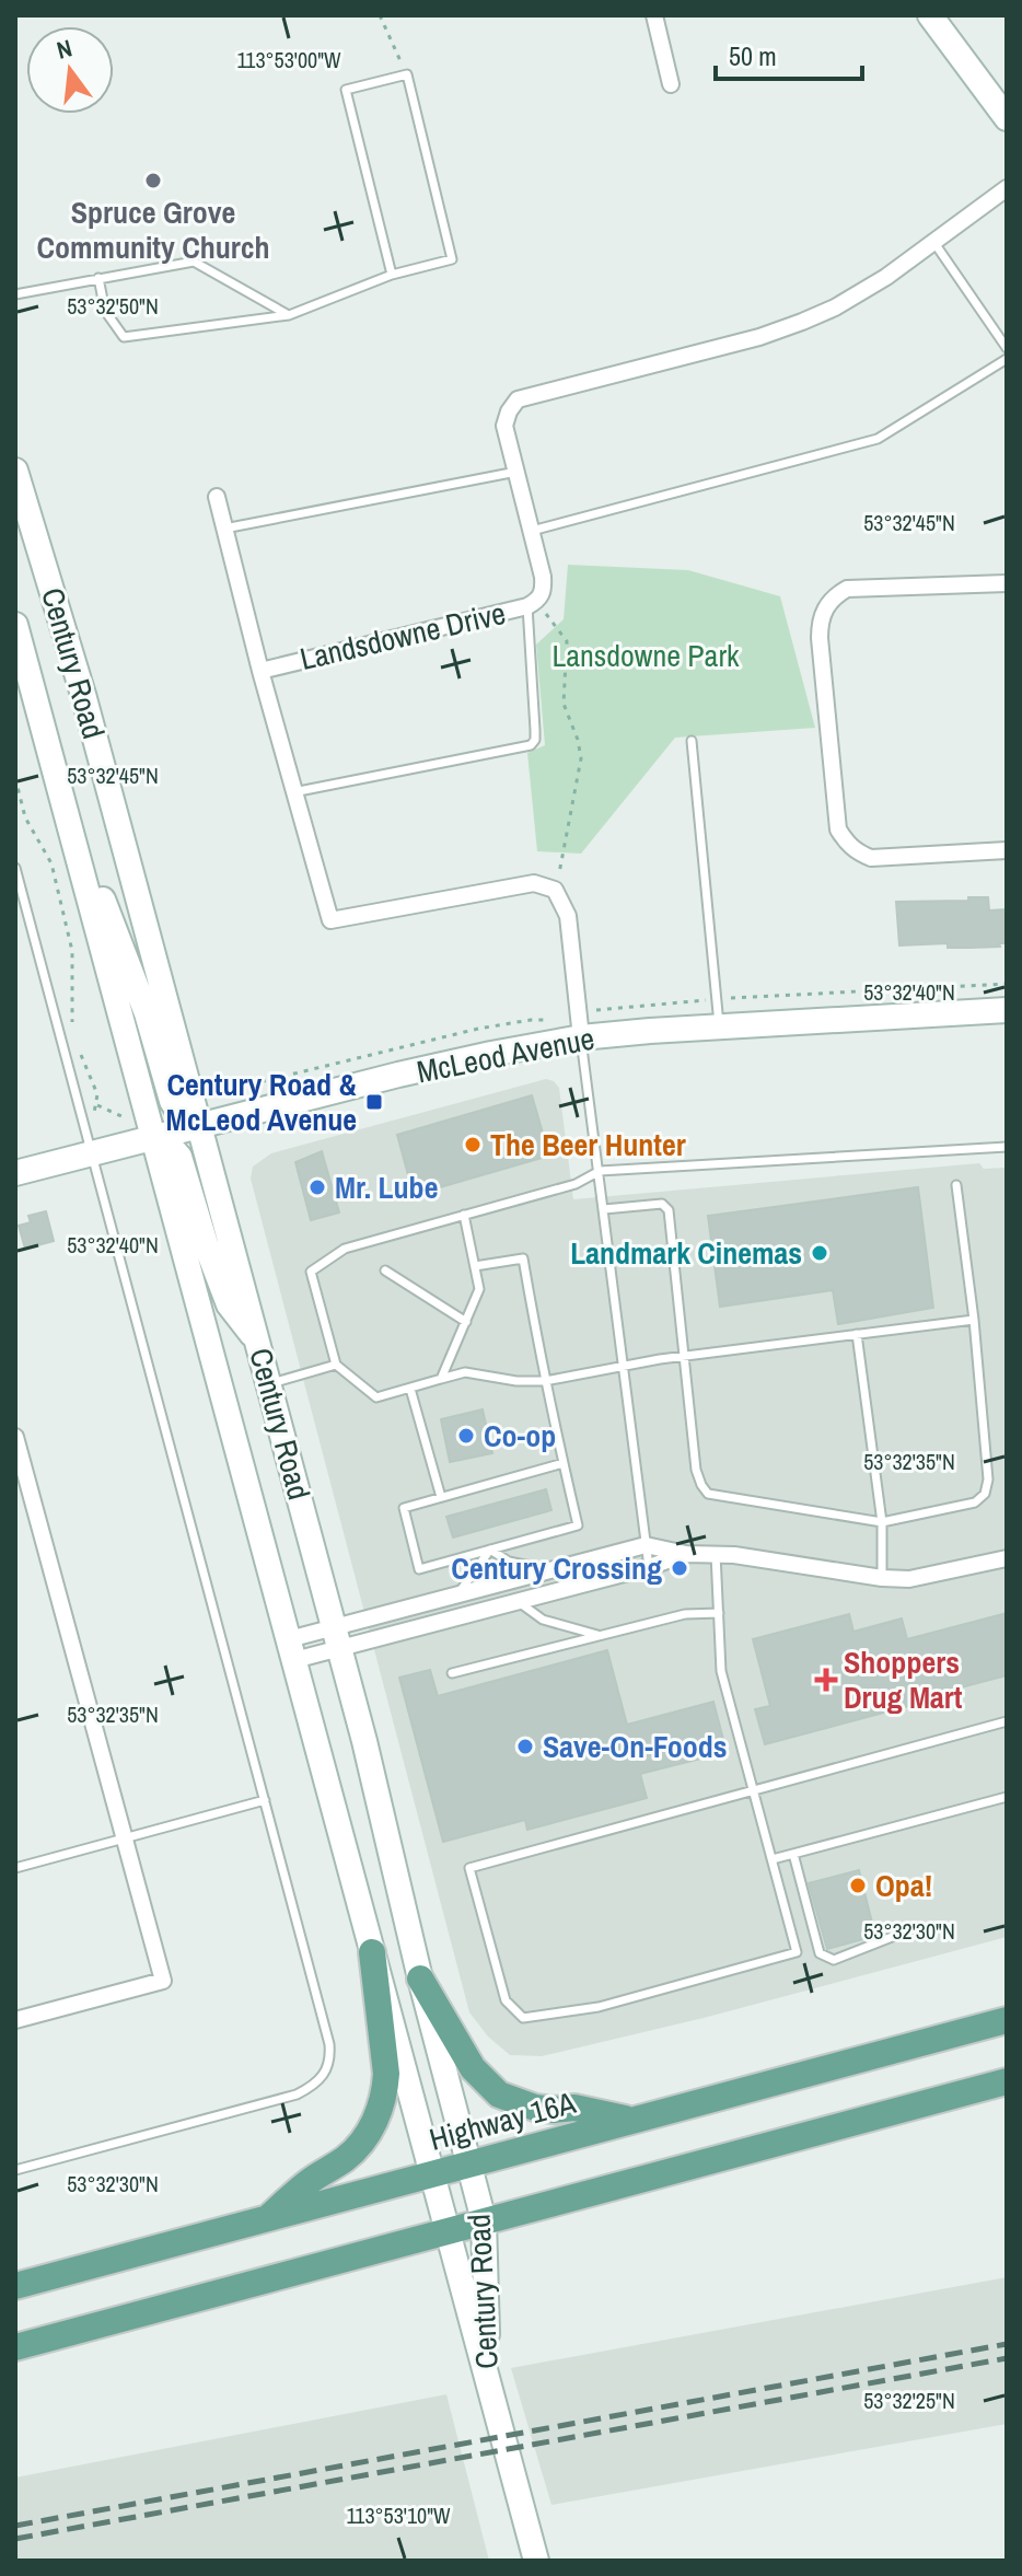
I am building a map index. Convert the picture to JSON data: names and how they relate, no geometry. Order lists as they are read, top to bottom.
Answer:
{
  "streets": {
    "main road": ["Century Road", "McLeod Avenue", "Highway 16A"],
    "street": ["Landsdowne Drive"]
  },
  "crossings": [
    ["Century Road", "McLeod Avenue"],
    ["Century Road", "Highway 16A"]
  ],
  "parks": ["Lansdowne Park"],
  "places": {
    "other": [
      "Spruce Grove Community Church",
      "The Beer Hunter",
      "Mr. Lube",
      "Landmark Cinemas",
      "Co-op",
      "Century Crossing",
      "Save-On-Foods",
      "Opa!"
    ],
    "transit": ["Century Road & McLeod Avenue"],
    "health": ["Shoppers Drug Mart"]
  },
  "scale_bar": "50 m",
  "north": "top",
  "coordinates": [
    "113°53'00\"W",
    "53°32'50\"N",
    "53°32'45\"N",
    "53°32'40\"N",
    "53°32'35\"N",
    "53°32'30\"N",
    "53°32'25\"N",
    "113°53'10\"W"
  ]
}
